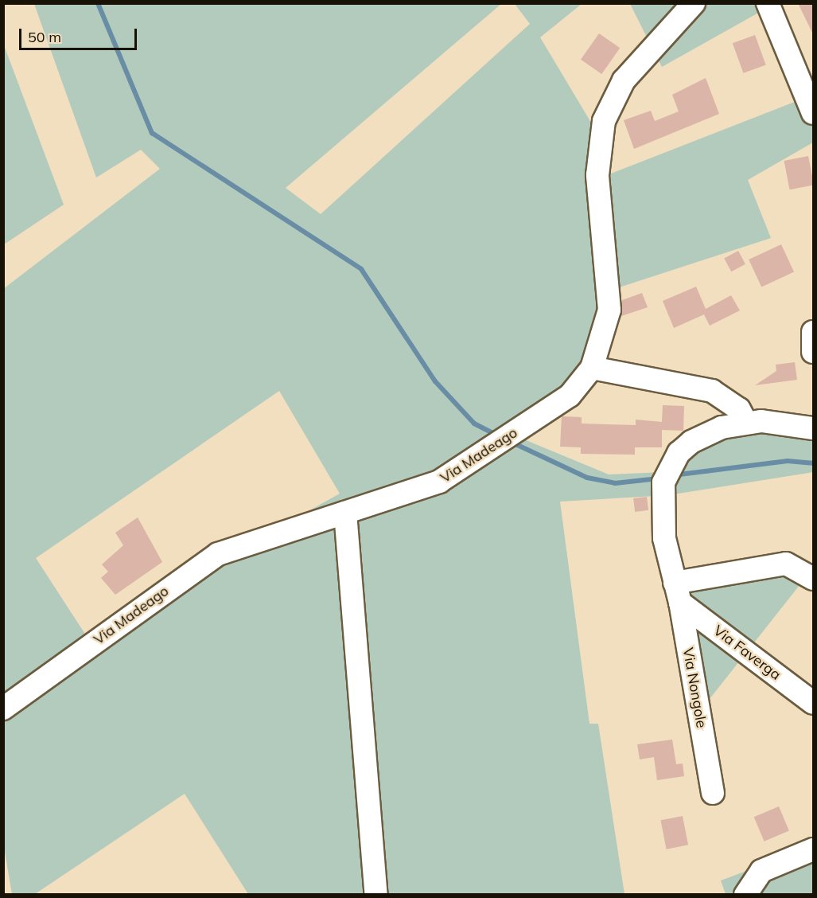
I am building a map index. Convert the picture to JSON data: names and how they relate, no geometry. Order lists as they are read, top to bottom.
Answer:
{
  "streets": {
    "street": ["Via Madeago", "Via Faverga", "Via Nongole"]
  },
  "crossings": [
    ["Via Faverga", "Via Nongole"]
  ],
  "scale_bar": "50 m"
}
